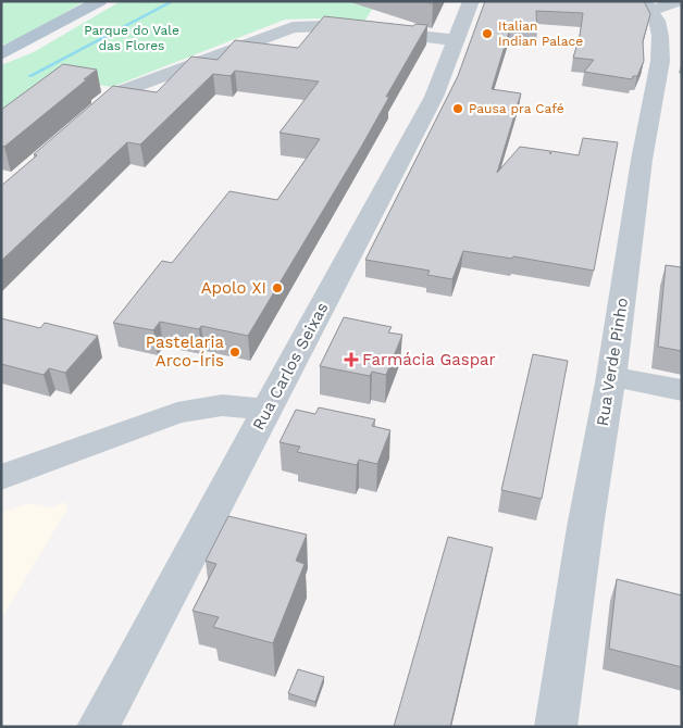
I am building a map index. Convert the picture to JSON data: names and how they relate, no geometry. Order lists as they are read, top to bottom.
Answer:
{
  "streets": {
    "street": ["Rua Verde Pinho", "Rua Carlos Seixas"]
  },
  "parks": ["Parque do Vale das Flores"],
  "places": {
    "other": [
      "Italian Indian Palace",
      "Pausa pra Café",
      "Apolo XI",
      "Pastelaria Arco-Íris"
    ],
    "health": ["Farmácia Gaspar"]
  }
}
